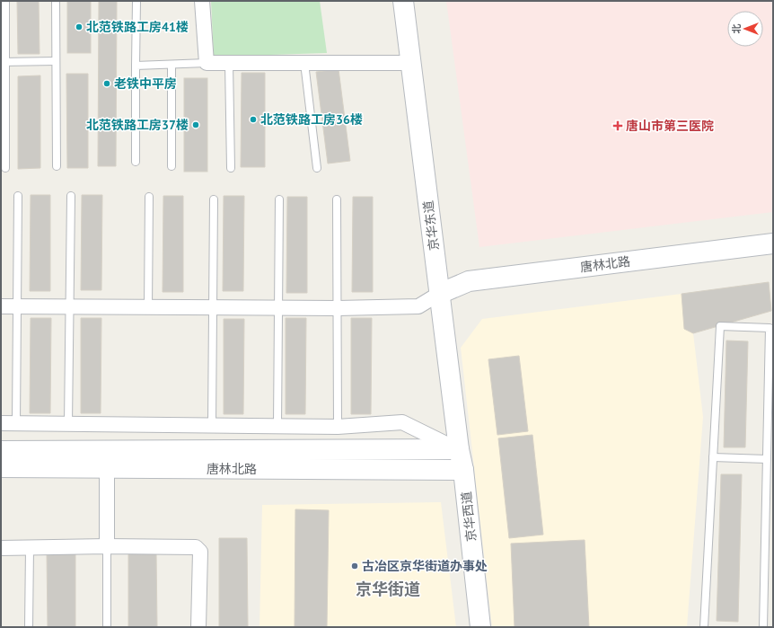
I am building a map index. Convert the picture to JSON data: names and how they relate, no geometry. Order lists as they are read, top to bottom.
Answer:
{
  "streets": {
    "main road": ["京华东道", "唐林北路", "京华西道"]
  },
  "crossings": [
    ["京华东道", "唐林北路"],
    ["京华东道", "京华西道"],
    ["唐林北路", "京华西道"]
  ],
  "districts": ["京华街道"],
  "places": {
    "other": [
      "北范铁路工房41楼",
      "老铁中平房",
      "北范铁路工房36楼",
      "北范铁路工房37楼",
      "古冶区京华街道办事处"
    ],
    "health": ["唐山市第三医院"]
  },
  "north": "left"
}
